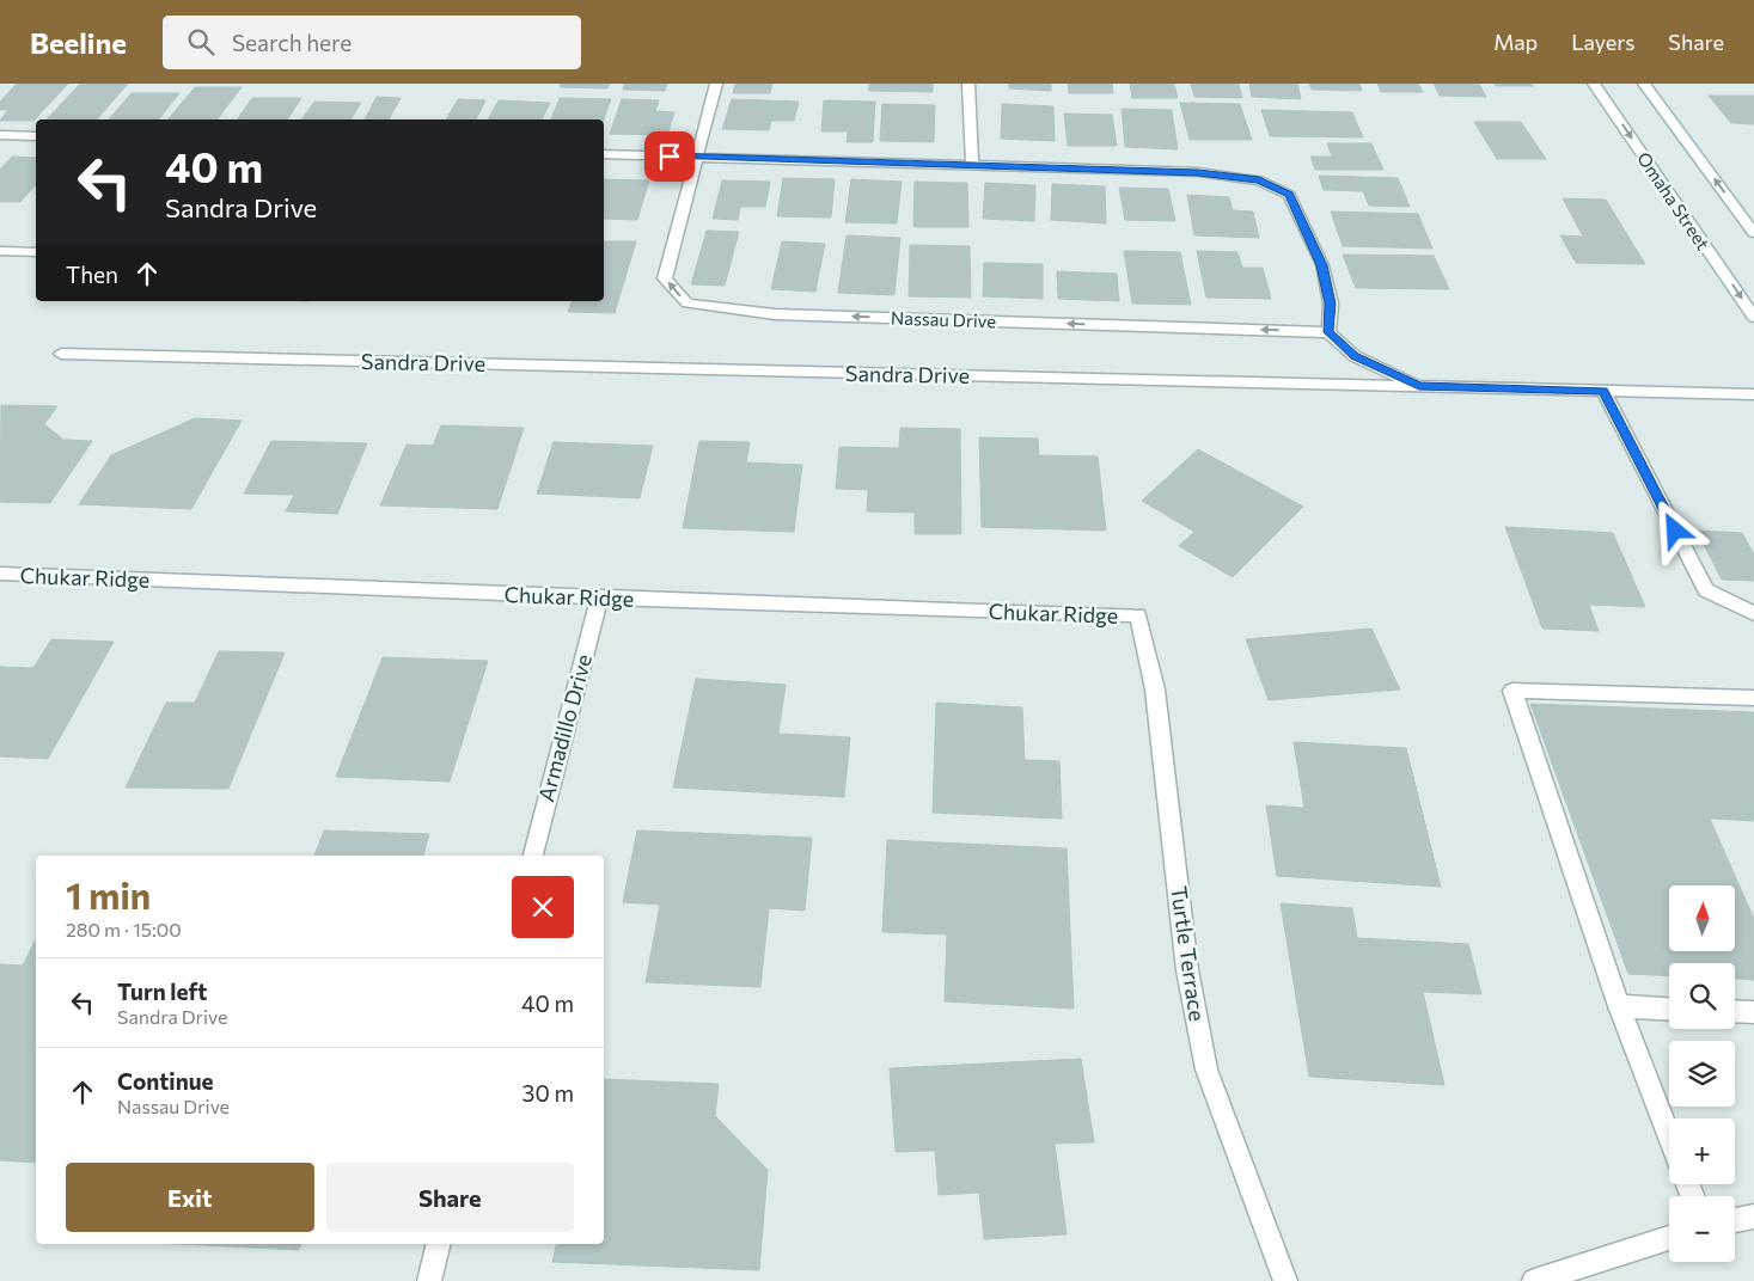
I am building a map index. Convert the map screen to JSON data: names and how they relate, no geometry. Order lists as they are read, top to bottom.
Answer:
{
  "streets": {
    "street": [
      "Omaha Street",
      "Nassau Drive",
      "Sandra Drive",
      "Chukar Ridge",
      "Armadillo Drive",
      "Turtle Terrace"
    ]
  },
  "crossings": [
    ["Chukar Ridge", "Armadillo Drive"],
    ["Chukar Ridge", "Turtle Terrace"]
  ],
  "north": "top",
  "page": {
    "header": "Beeline",
    "search": "Search here",
    "nav": ["Map", "Layers", "Share"],
    "turn": ["40 m", "Sandra Drive"],
    "then": "Then",
    "heading": ["1 min", "280 m · 15:00"],
    "map_buttons": ["+", "−"],
    "list": [
      {
        "name": "Turn left",
        "note": "Sandra Drive",
        "value": "40 m"
      },
      {
        "name": "Continue",
        "note": "Nassau Drive",
        "value": "30 m"
      }
    ],
    "buttons": ["Exit", "Share"]
  }
}
